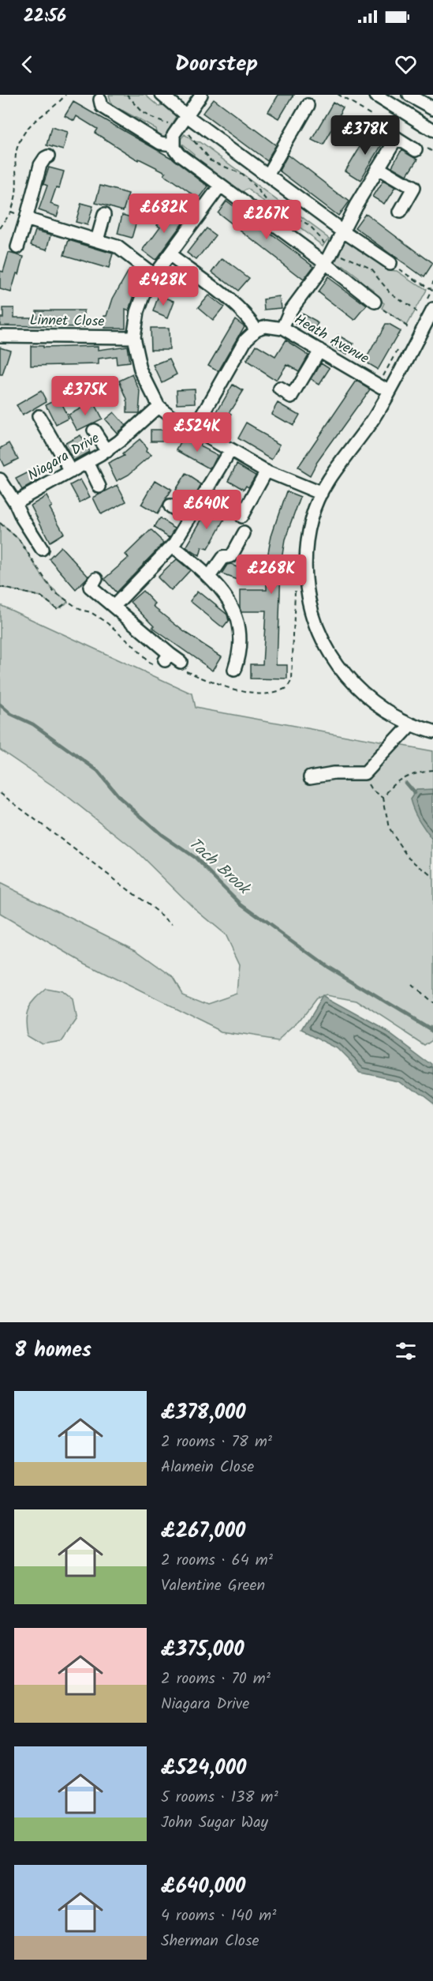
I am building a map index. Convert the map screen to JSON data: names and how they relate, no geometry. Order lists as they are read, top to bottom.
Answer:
{
  "streets": {
    "street": ["Linnet Close", "Heath Avenue", "Niagara Drive"]
  },
  "water": ["Tach Brook"],
  "page": {
    "status": "22:56",
    "header": "Doorstep",
    "price": [
      "£378K",
      "£682K",
      "£267K",
      "£428K",
      "£375K",
      "£524K",
      "£640K",
      "£268K"
    ],
    "heading": "8 homes",
    "list": [
      {
        "name": "£378,000",
        "note": "2 rooms · 78 m² · Alamein Close"
      },
      {
        "name": "£267,000",
        "note": "2 rooms · 64 m² · Valentine Green"
      },
      {
        "name": "£375,000",
        "note": "2 rooms · 70 m² · Niagara Drive"
      },
      {
        "name": "£524,000",
        "note": "5 rooms · 138 m² · John Sugar Way"
      },
      {
        "name": "£640,000",
        "note": "4 rooms · 140 m² · Sherman Close"
      }
    ]
  }
}
